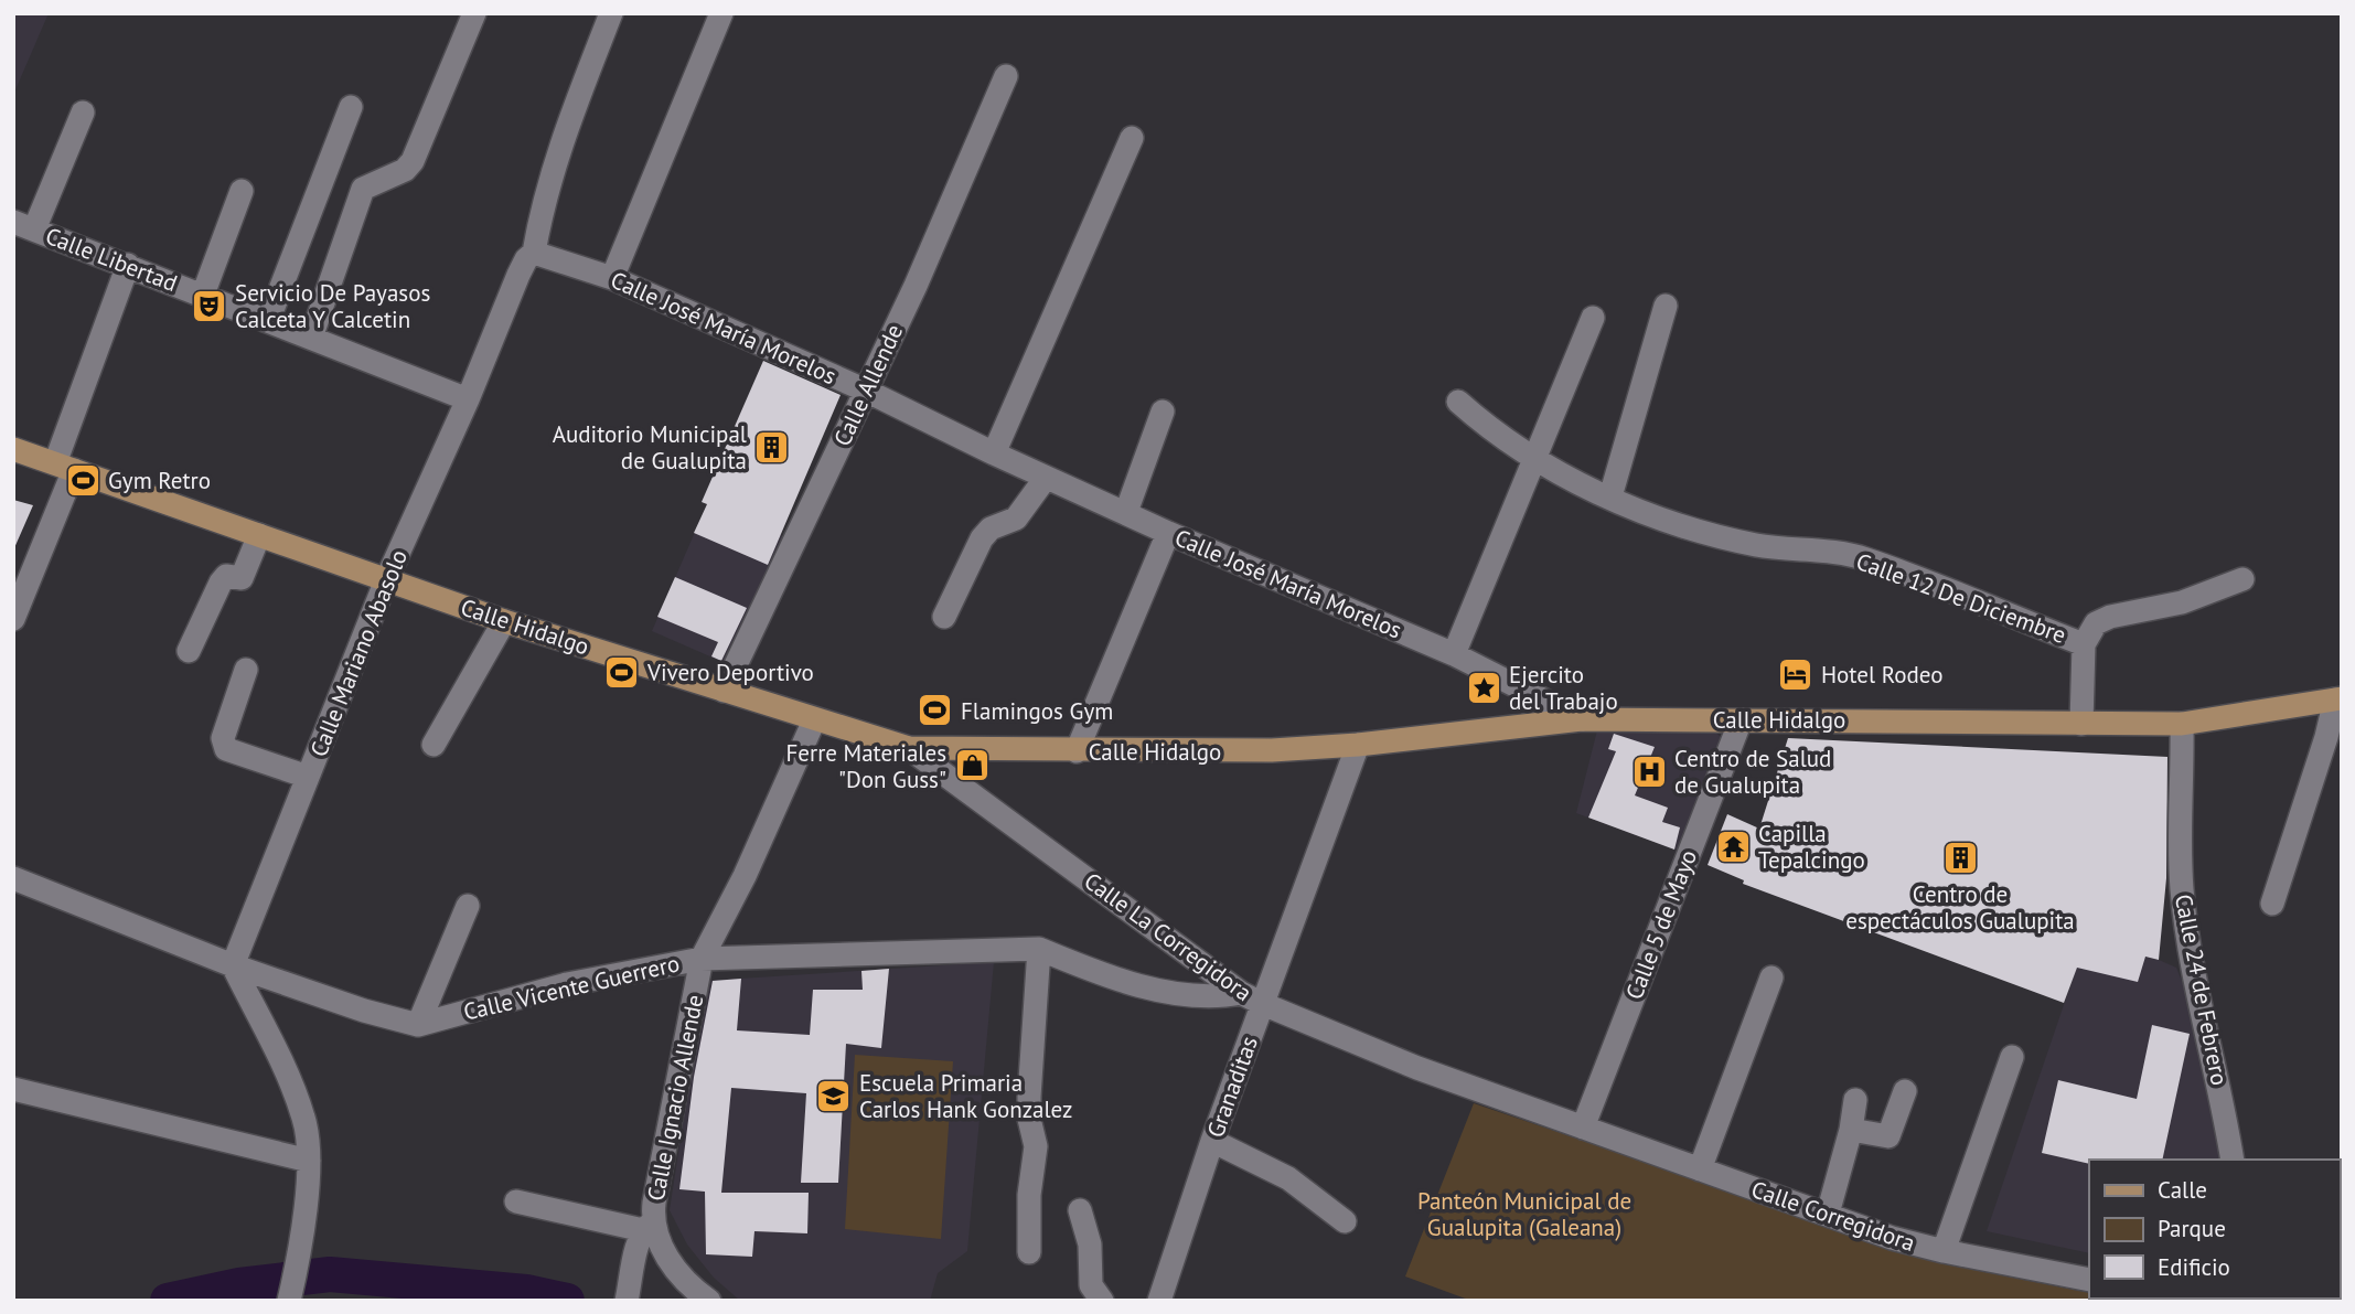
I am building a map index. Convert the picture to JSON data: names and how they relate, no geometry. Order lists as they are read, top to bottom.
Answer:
{
  "streets": {
    "main road": ["Calle Hidalgo"],
    "street": [
      "Calle Libertad",
      "Calle José María Morelos",
      "Calle Allende",
      "Calle 12 De Diciembre",
      "Calle Mariano Abasolo",
      "Calle 5 de Mayo",
      "Calle La Corregidora",
      "Calle Vicente Guerrero",
      "Calle 24 de Febrero",
      "Granaditas",
      "Calle Ignacio Allende",
      "Calle Corregidora"
    ]
  },
  "crossings": [
    ["Calle Libertad", "Calle Mariano Abasolo"],
    ["Calle José María Morelos", "Calle Allende"],
    ["Calle José María Morelos", "Calle Hidalgo"],
    ["Calle José María Morelos", "Calle Mariano Abasolo"],
    ["Calle Allende", "Calle Hidalgo"],
    ["Calle Hidalgo", "Calle Mariano Abasolo"],
    ["Calle Hidalgo", "Calle 5 de Mayo"],
    ["Calle Hidalgo", "Calle La Corregidora"],
    ["Calle Hidalgo", "Calle 24 de Febrero"],
    ["Calle Hidalgo", "Granaditas"],
    ["Calle Hidalgo", "Calle Ignacio Allende"],
    ["Calle 5 de Mayo", "Calle La Corregidora"],
    ["Calle 5 de Mayo", "Calle Corregidora"],
    ["Calle La Corregidora", "Calle Vicente Guerrero"],
    ["Calle La Corregidora", "Granaditas"],
    ["Calle La Corregidora", "Calle Corregidora"],
    ["Calle Vicente Guerrero", "Calle Ignacio Allende"]
  ],
  "parks": ["Panteón Municipal de Gualupita (Galeana)"],
  "places": {
    "theatre": ["Servicio De Payasos Calceta Y Calcetin"],
    "building": ["Auditorio Municipal de Gualupita", "Centro de espectáculos Gualupita"],
    "sports": ["Gym Retro", "Vivero Deportivo", "Flamingos Gym"],
    "hotel": ["Hotel Rodeo"],
    "place": ["Ejercito del Trabajo"],
    "shop": ["Ferre Materiales \"Don Guss\""],
    "hospital": ["Centro de Salud de Gualupita"],
    "temple": ["Capilla Tepalcingo"],
    "school or university": ["Escuela Primaria Carlos Hank Gonzalez"]
  },
  "legend": ["Calle", "Parque", "Edificio"]
}
